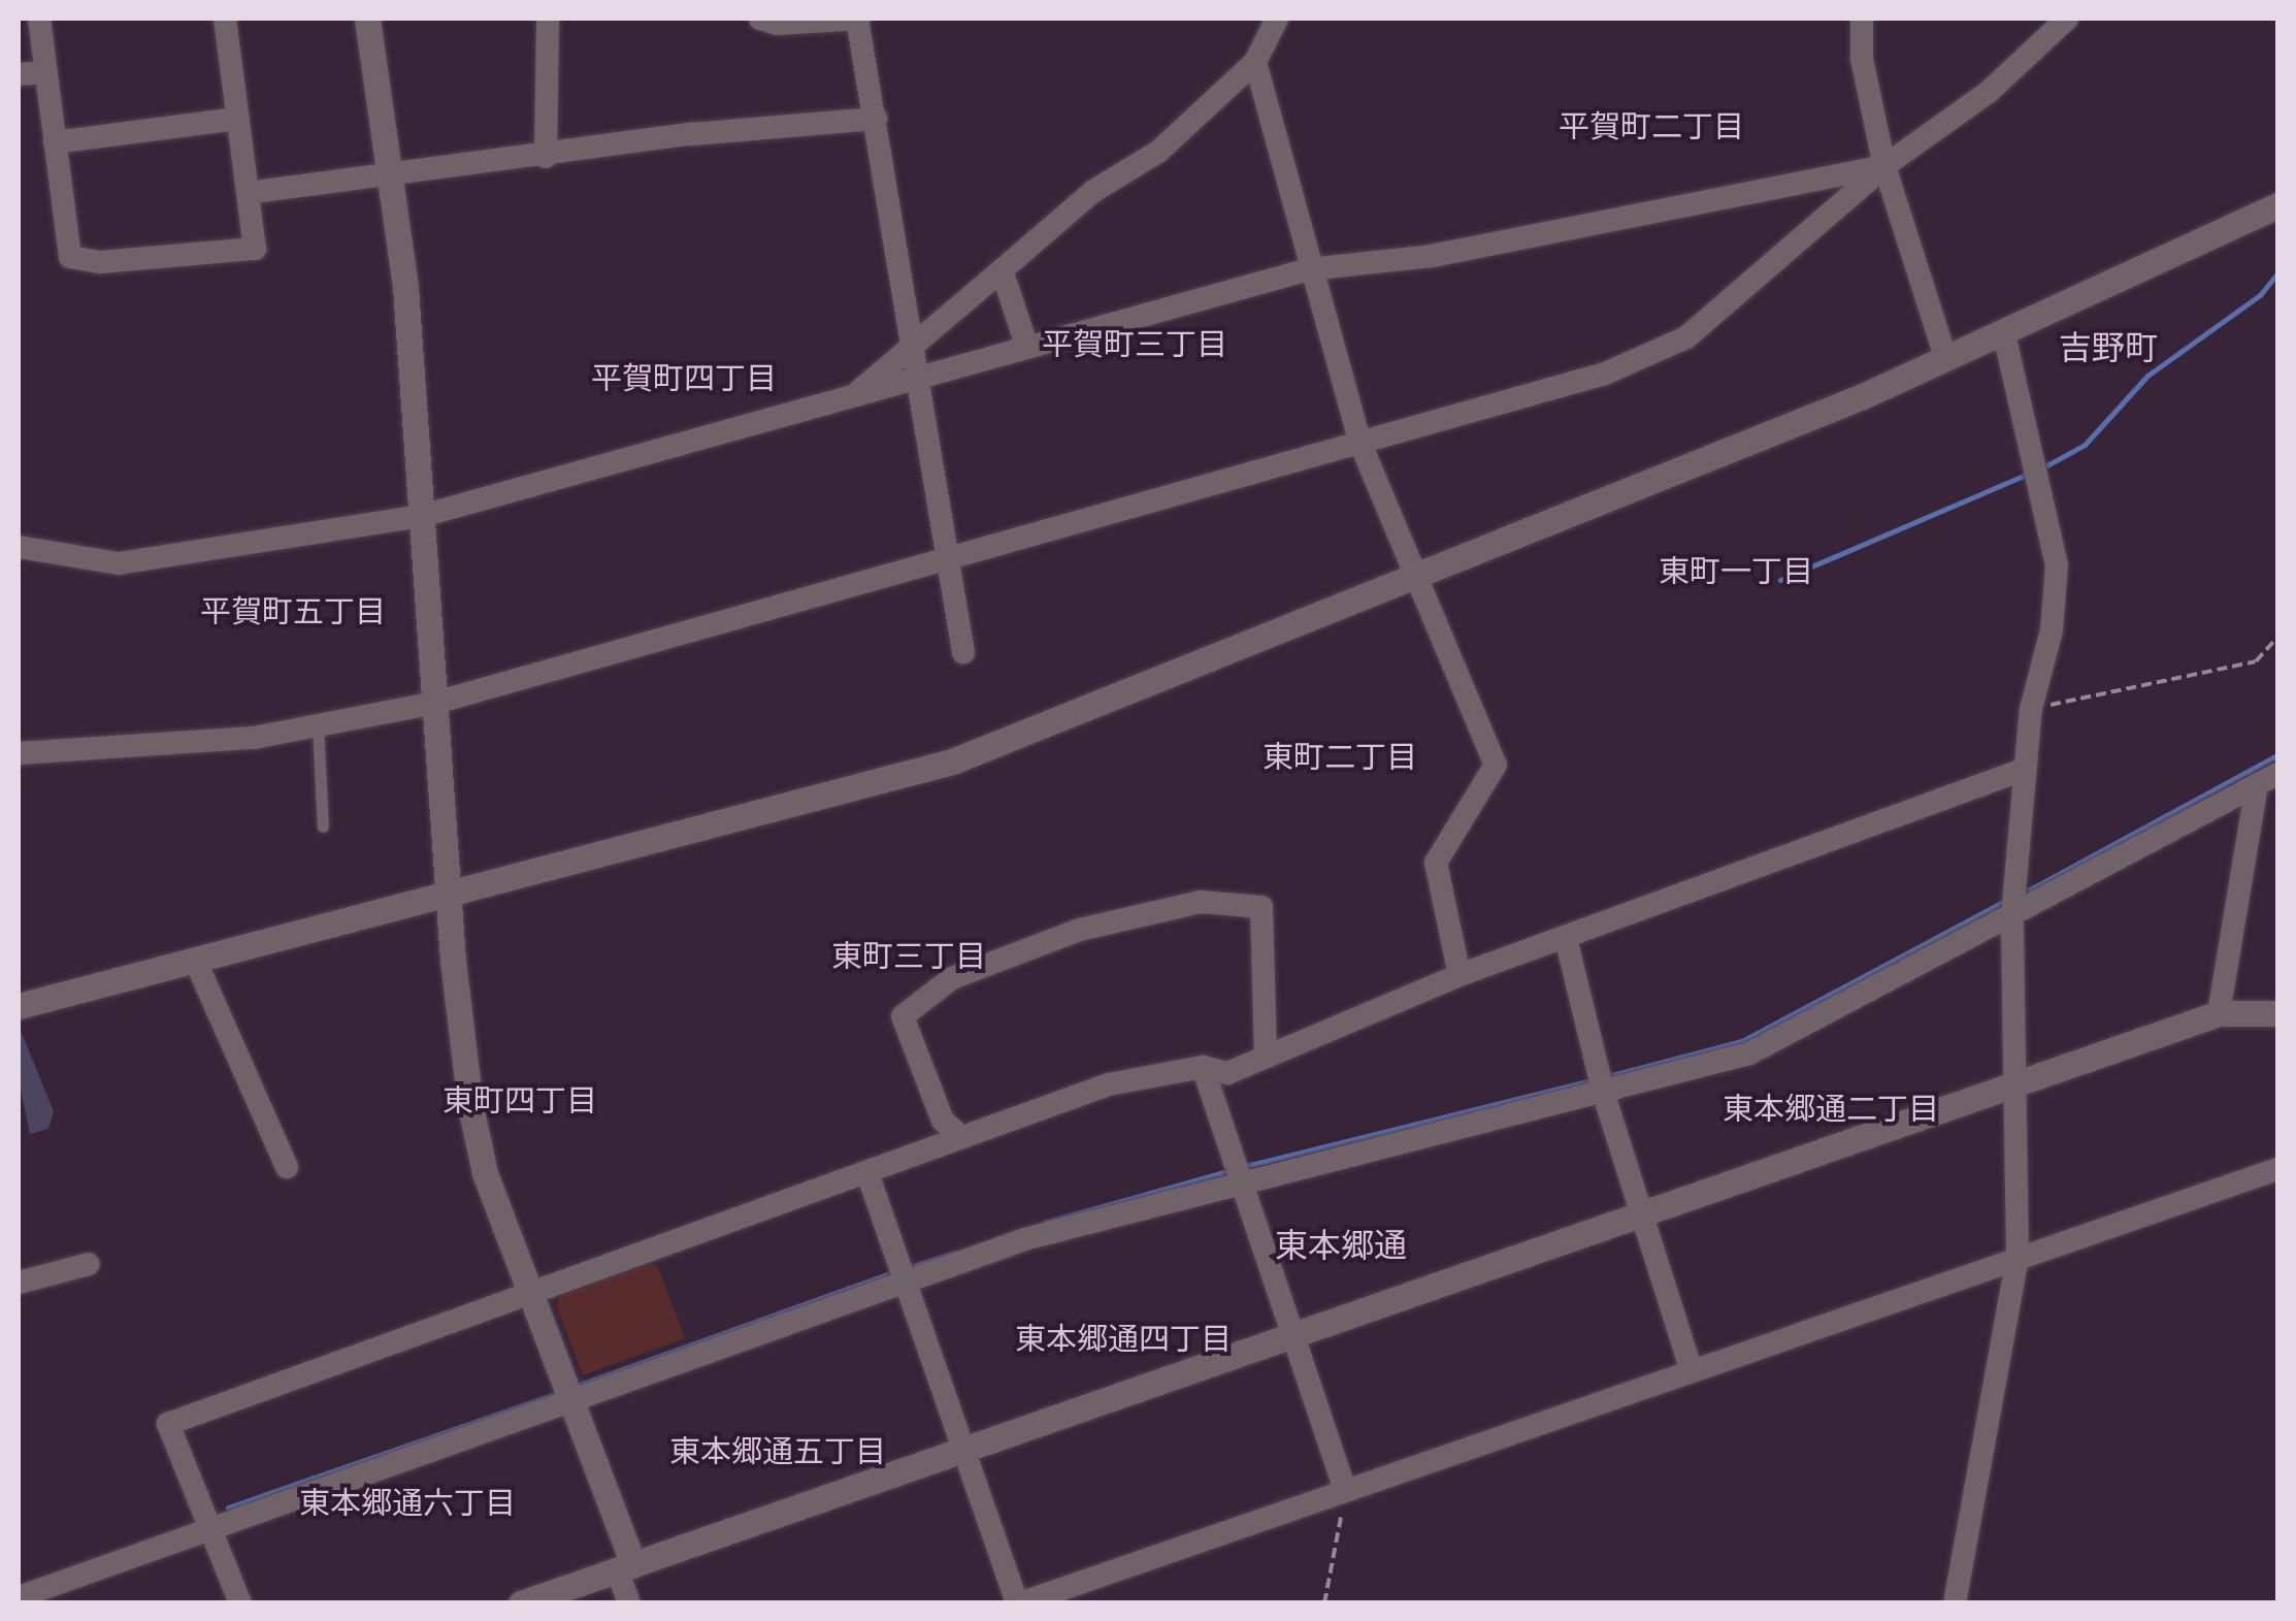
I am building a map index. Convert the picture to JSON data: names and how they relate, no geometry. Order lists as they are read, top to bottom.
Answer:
{
  "districts": [
    "平賀町二丁目",
    "平賀町三丁目",
    "吉野町",
    "平賀町四丁目",
    "東町一丁目",
    "平賀町五丁目",
    "東町二丁目",
    "東町三丁目",
    "東町四丁目",
    "東本郷通二丁目",
    "東本郷通",
    "東本郷通四丁目",
    "東本郷通五丁目",
    "東本郷通六丁目"
  ]
}
